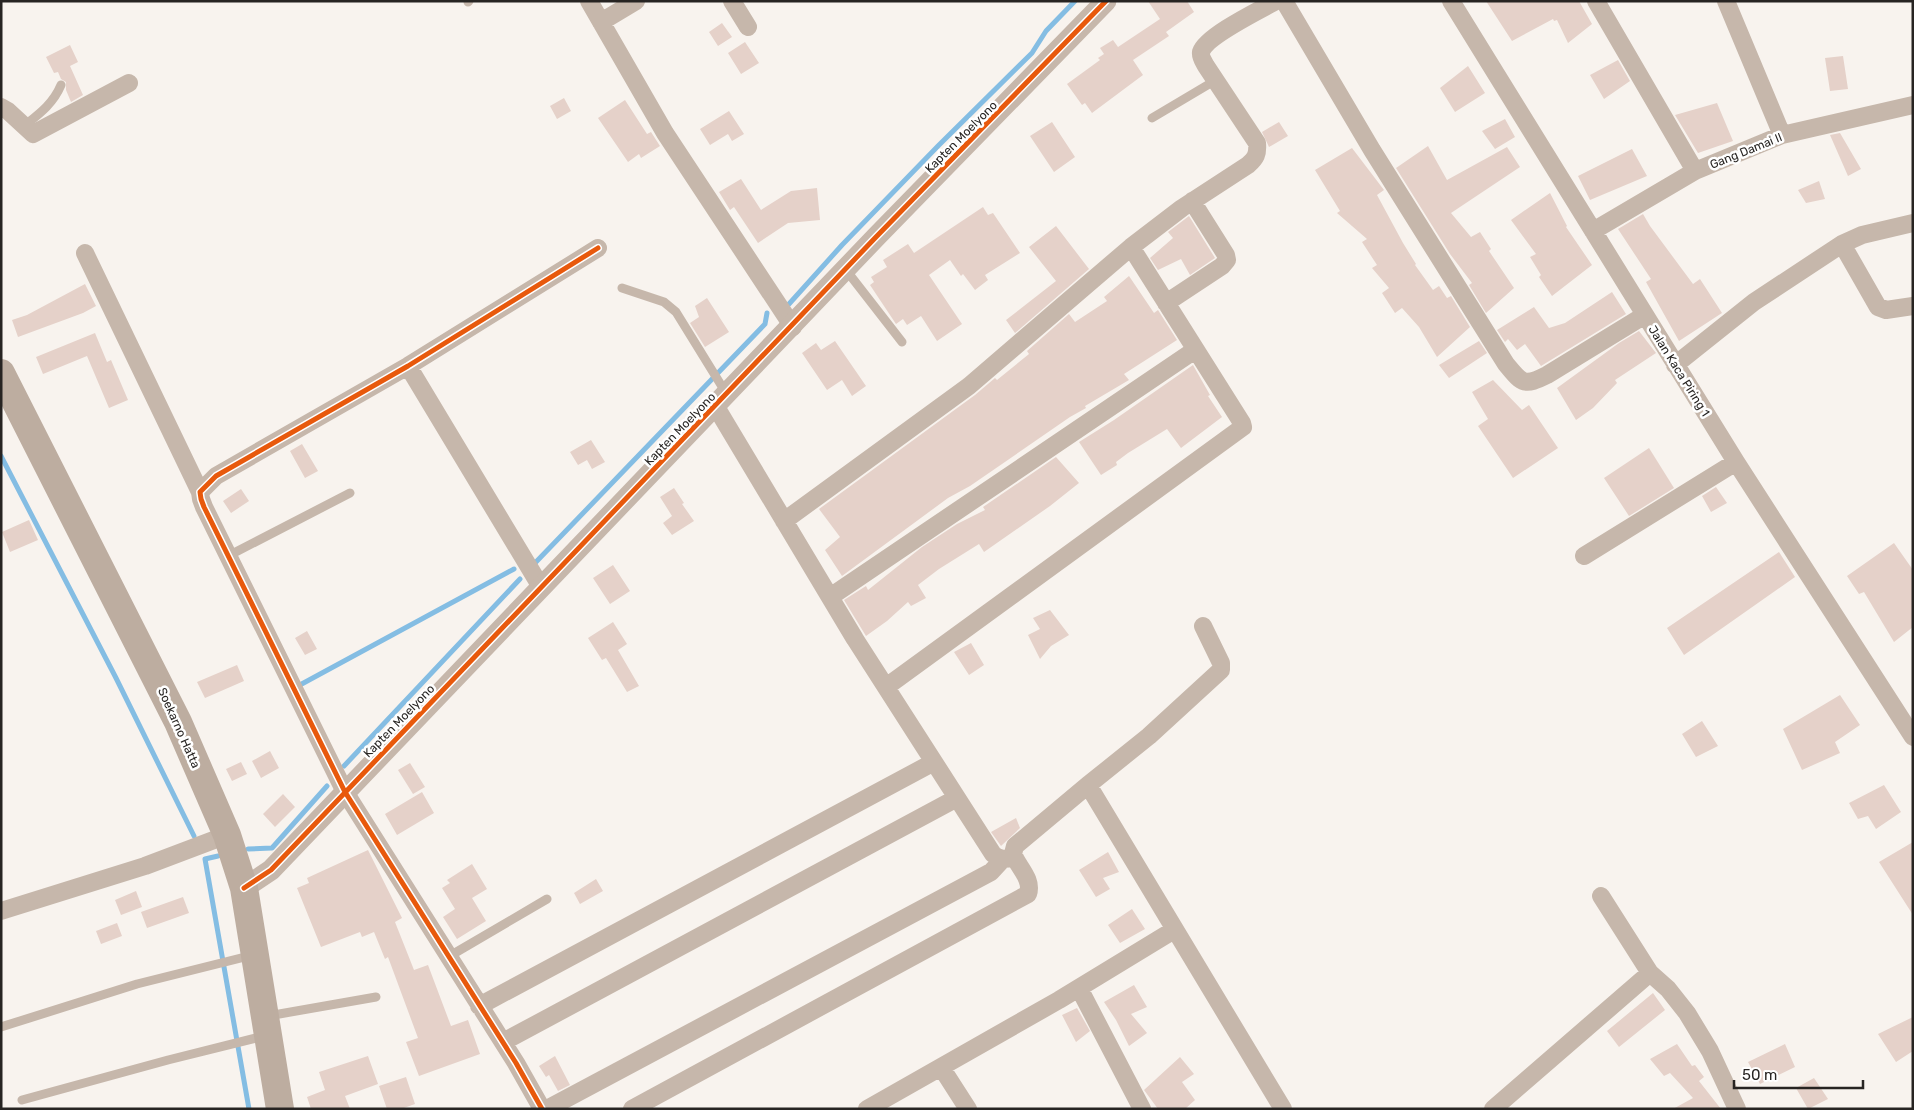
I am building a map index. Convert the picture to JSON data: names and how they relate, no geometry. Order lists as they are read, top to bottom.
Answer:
{
  "streets": {
    "main road": ["Soekarno Hatta"],
    "street": ["Kapten Moelyono", "Gang Damai II", "Jalan Kaca Piring 1"]
  },
  "crossings": [
    ["Kapten Moelyono", "Soekarno Hatta"],
    ["Gang Damai II", "Jalan Kaca Piring 1"]
  ],
  "scale_bar": "50 m"
}
